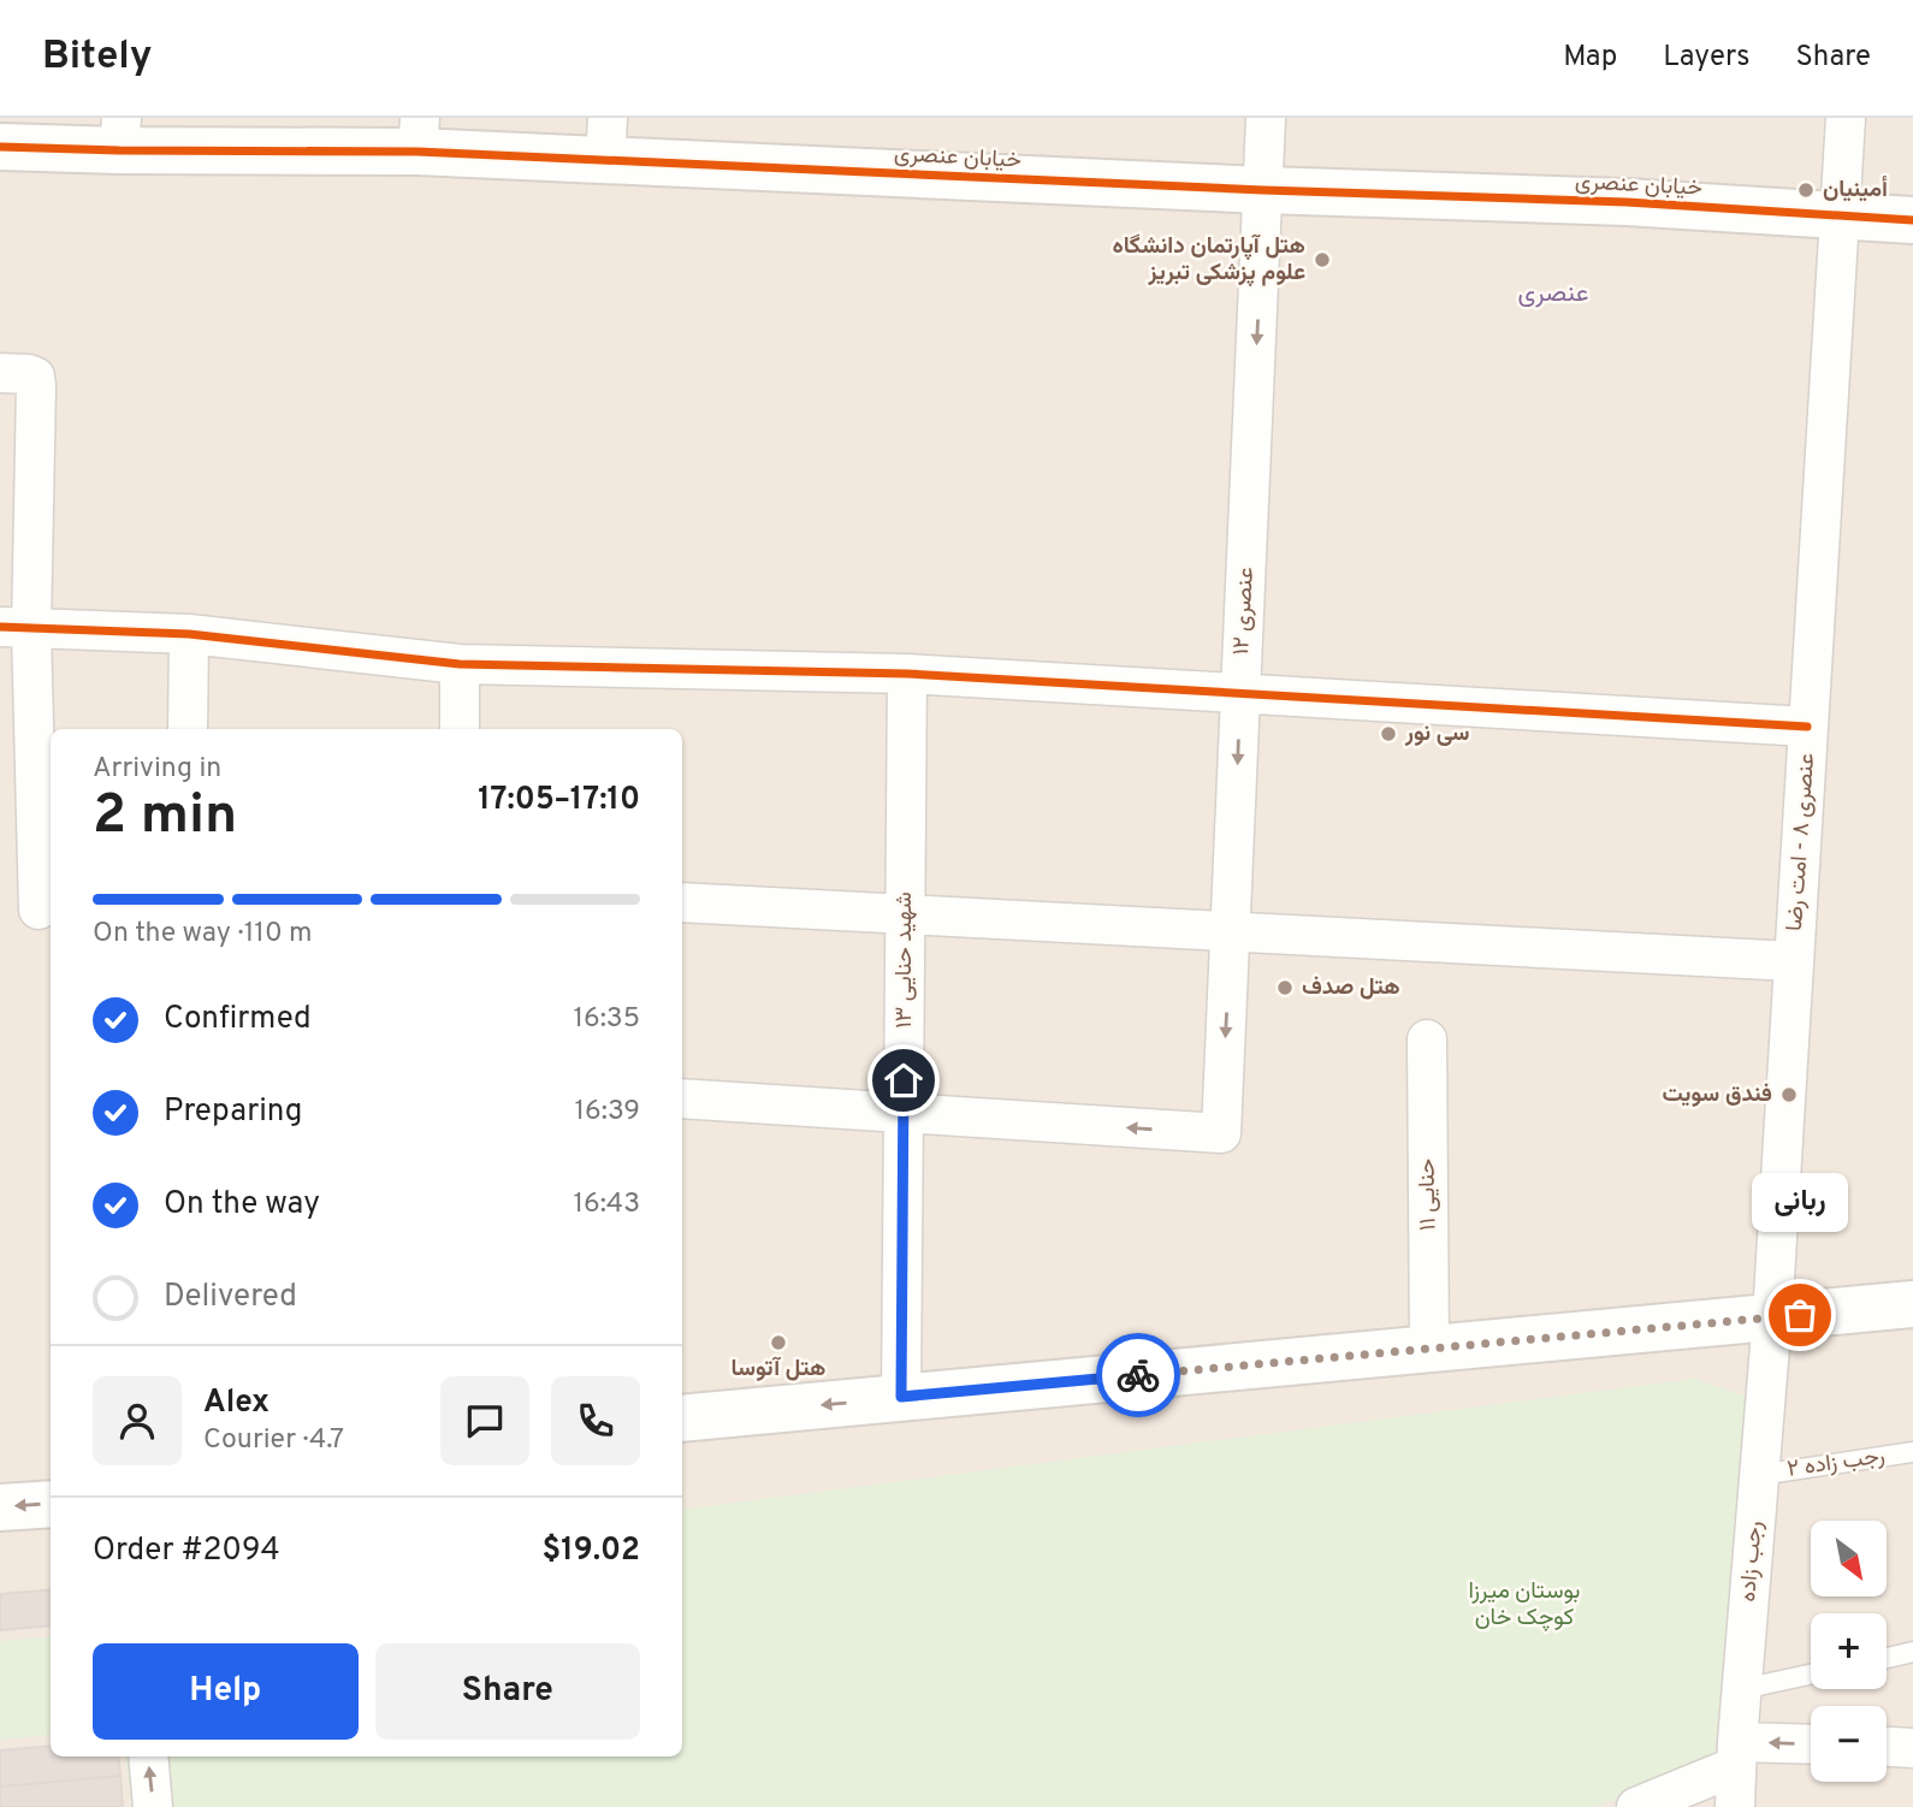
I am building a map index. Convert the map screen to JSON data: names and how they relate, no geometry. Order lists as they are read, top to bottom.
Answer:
{
  "streets": {
    "street": [
      "خیابان عنصری",
      "عنصری ۱۲",
      "عنصری ۸ - امت رضا",
      "شهید حنایی ۱۳",
      "حنایی ۱۱",
      "رجب زاده"
    ],
    "lane": ["رجب زاده ۲"]
  },
  "crossings": [
    ["خیابان عنصری", "عنصری ۱۲"],
    ["خیابان عنصری", "عنصری ۸ - امت رضا"],
    ["عنصری ۱۲", "شهید حنایی ۱۳"],
    ["عنصری ۸ - امت رضا", "رجب زاده"],
    ["رجب زاده ۲", "رجب زاده"]
  ],
  "districts": ["عنصری"],
  "parks": ["بوستان میرزا کوچک خان"],
  "places": [
    "أمينيان",
    "هتل آپارتمان دانشگاه علوم پزشکی تبریز",
    "سی نور",
    "هتل صدف",
    "فندق سويت",
    "ربانی",
    "هتل آتوسا"
  ],
  "north": "bottom right",
  "page": {
    "header": "Bitely",
    "nav": ["Map", "Layers", "Share"],
    "heading": ["2 min", "Arriving in", "17:05–17:10"],
    "panel": [
      "Alex",
      "Courier · 4.7",
      "Order #2094",
      "$19.02"
    ],
    "bar": "On the way · 110 m",
    "list": [
      ["Confirmed", "16:35"],
      ["Preparing", "16:39"],
      ["On the way", "16:43"],
      "Delivered"
    ],
    "bubble": "ربانی",
    "map_buttons": ["+", "−"],
    "buttons": ["Help", "Share"]
  }
}
